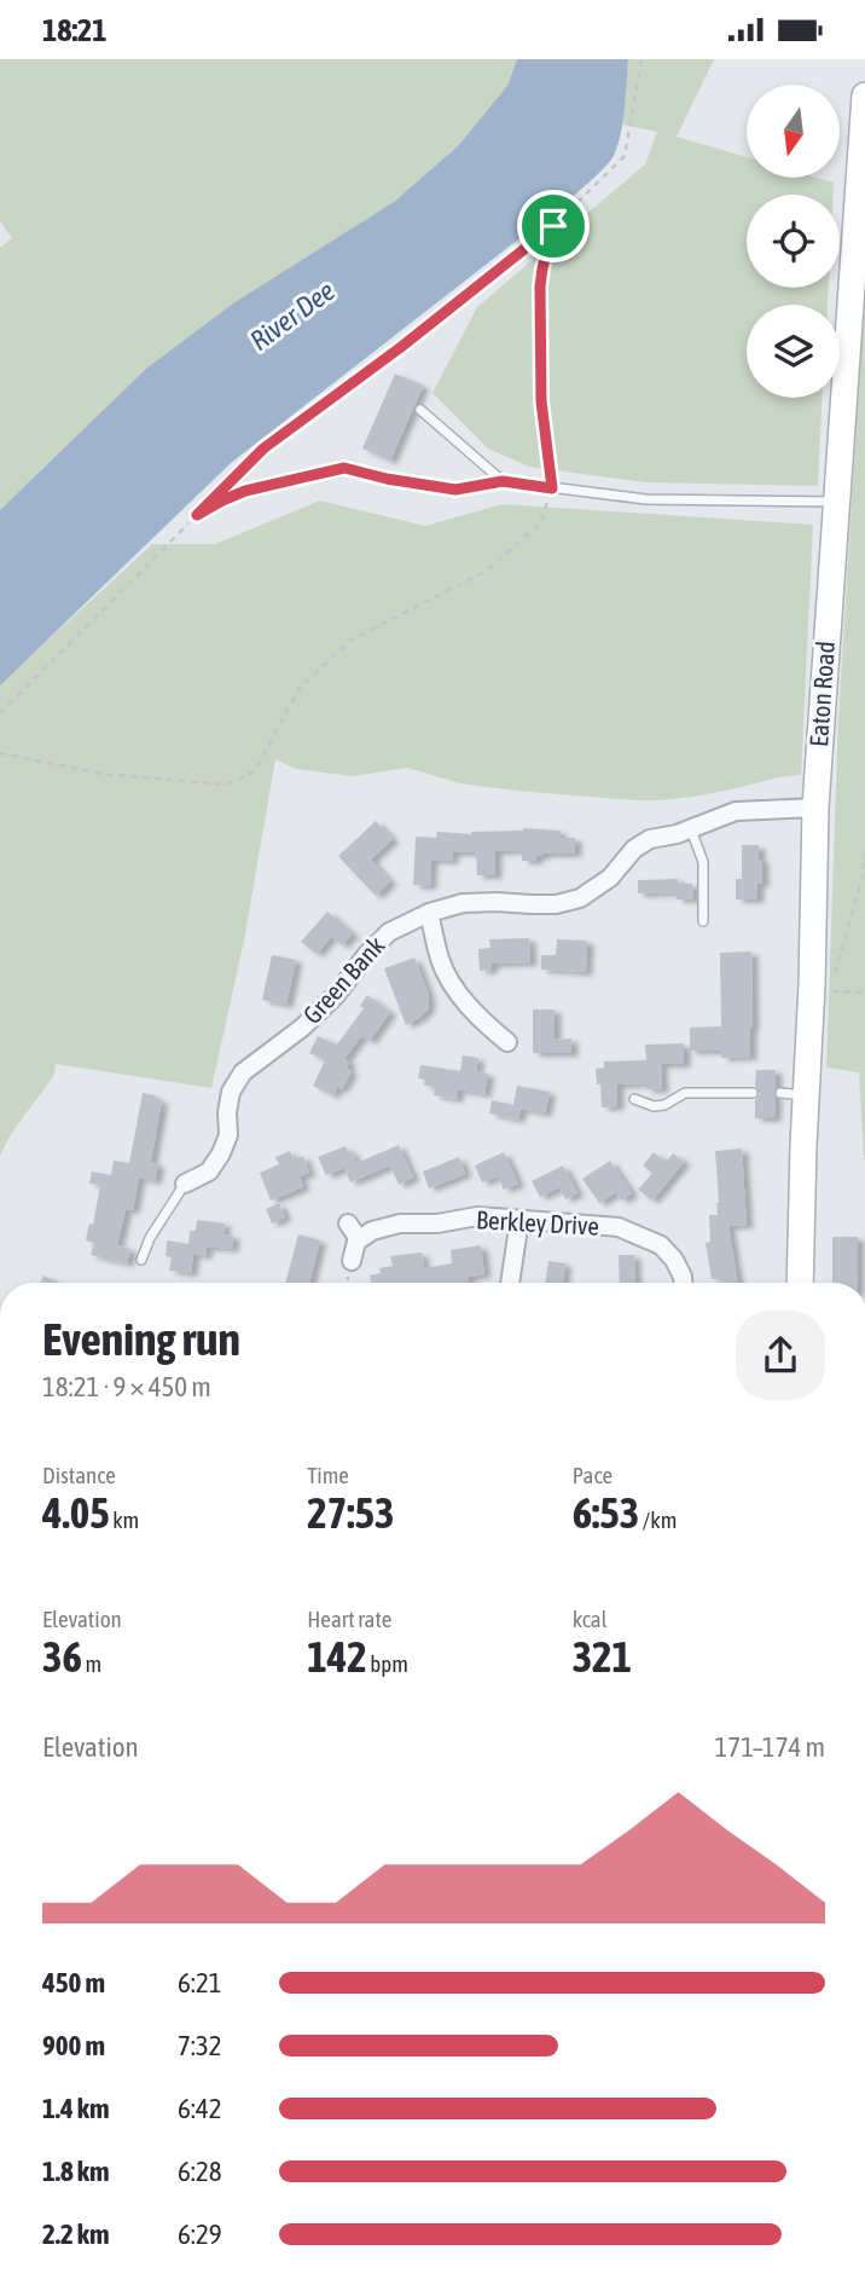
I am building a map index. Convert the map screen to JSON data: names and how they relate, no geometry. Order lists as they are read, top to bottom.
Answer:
{
  "streets": {
    "street": ["Eaton Road", "Green Bank", "Berkley Drive"]
  },
  "crossings": [
    ["Eaton Road", "Green Bank"]
  ],
  "water": ["River Dee"],
  "north": "bottom",
  "page": {
    "status": "18:21",
    "heading": ["Evening run", "18:21 · 9 × 450 m"],
    "stats": [
      ["Distance", "4.05 km"],
      ["Time", "27:53"],
      ["Pace", "6:53 /km"],
      ["Elevation", "36 m"],
      ["Heart rate", "142 bpm"],
      ["kcal", "321"]
    ],
    "chart": ["Elevation", "171–174 m"],
    "list": [
      {
        "name": "450 m",
        "note": "6:21"
      },
      {
        "name": "900 m",
        "note": "7:32"
      },
      {
        "name": "1.4 km",
        "note": "6:42"
      },
      {
        "name": "1.8 km",
        "note": "6:28"
      },
      {
        "name": "2.2 km",
        "note": "6:29"
      }
    ]
  }
}
